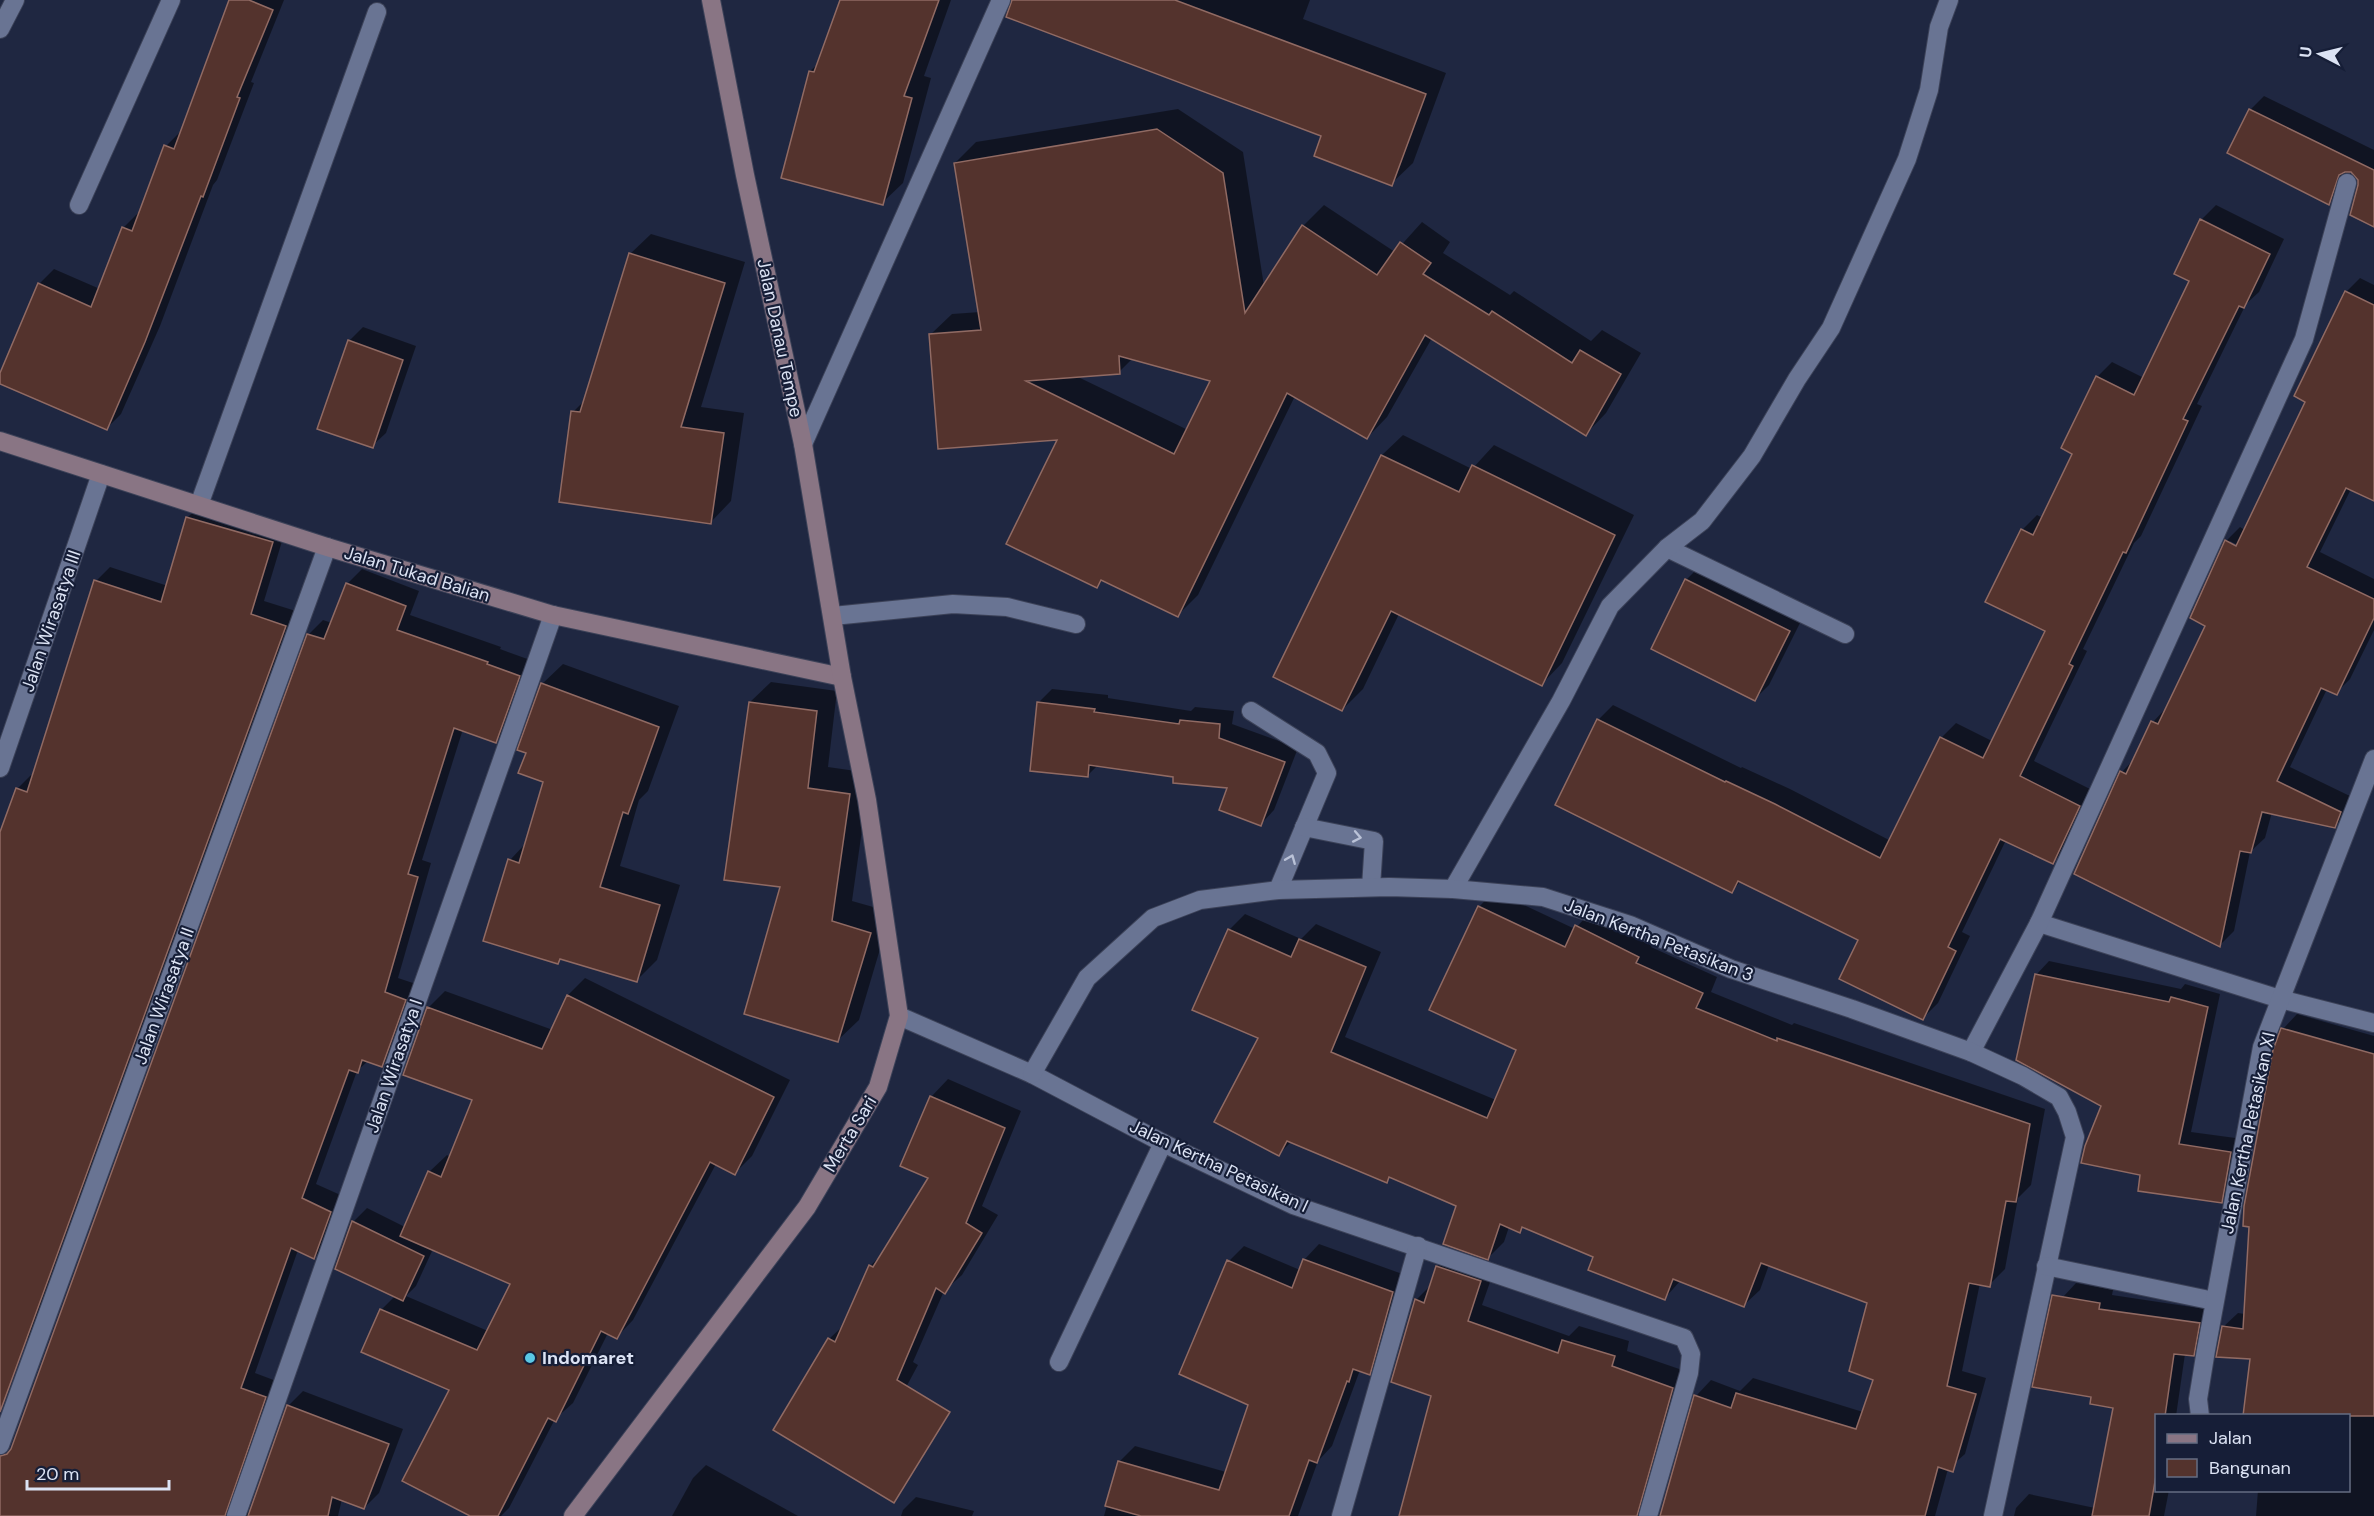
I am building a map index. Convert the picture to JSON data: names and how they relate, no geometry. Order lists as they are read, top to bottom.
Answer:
{
  "streets": {
    "street": [
      "Jalan Danau Tempe",
      "Jalan Tukad Balian",
      "Jalan Wirasatya III",
      "Jalan Kertha Petasikan 3",
      "Jalan Wirasatya II",
      "Jalan Wirasatya I",
      "Jalan Kertha Petasikan XI",
      "Merta Sari",
      "Jalan Kertha Petasikan I"
    ]
  },
  "crossings": [
    ["Jalan Danau Tempe", "Jalan Tukad Balian"],
    ["Jalan Danau Tempe", "Merta Sari"],
    ["Jalan Tukad Balian", "Jalan Wirasatya III"],
    ["Jalan Tukad Balian", "Jalan Wirasatya II"],
    ["Jalan Tukad Balian", "Jalan Wirasatya I"],
    ["Jalan Tukad Balian", "Merta Sari"],
    ["Jalan Kertha Petasikan 3", "Jalan Kertha Petasikan I"],
    ["Merta Sari", "Jalan Kertha Petasikan I"]
  ],
  "places": ["Indomaret"],
  "legend": ["Jalan", "Bangunan"],
  "scale_bar": "20 m",
  "north": "left"
}
